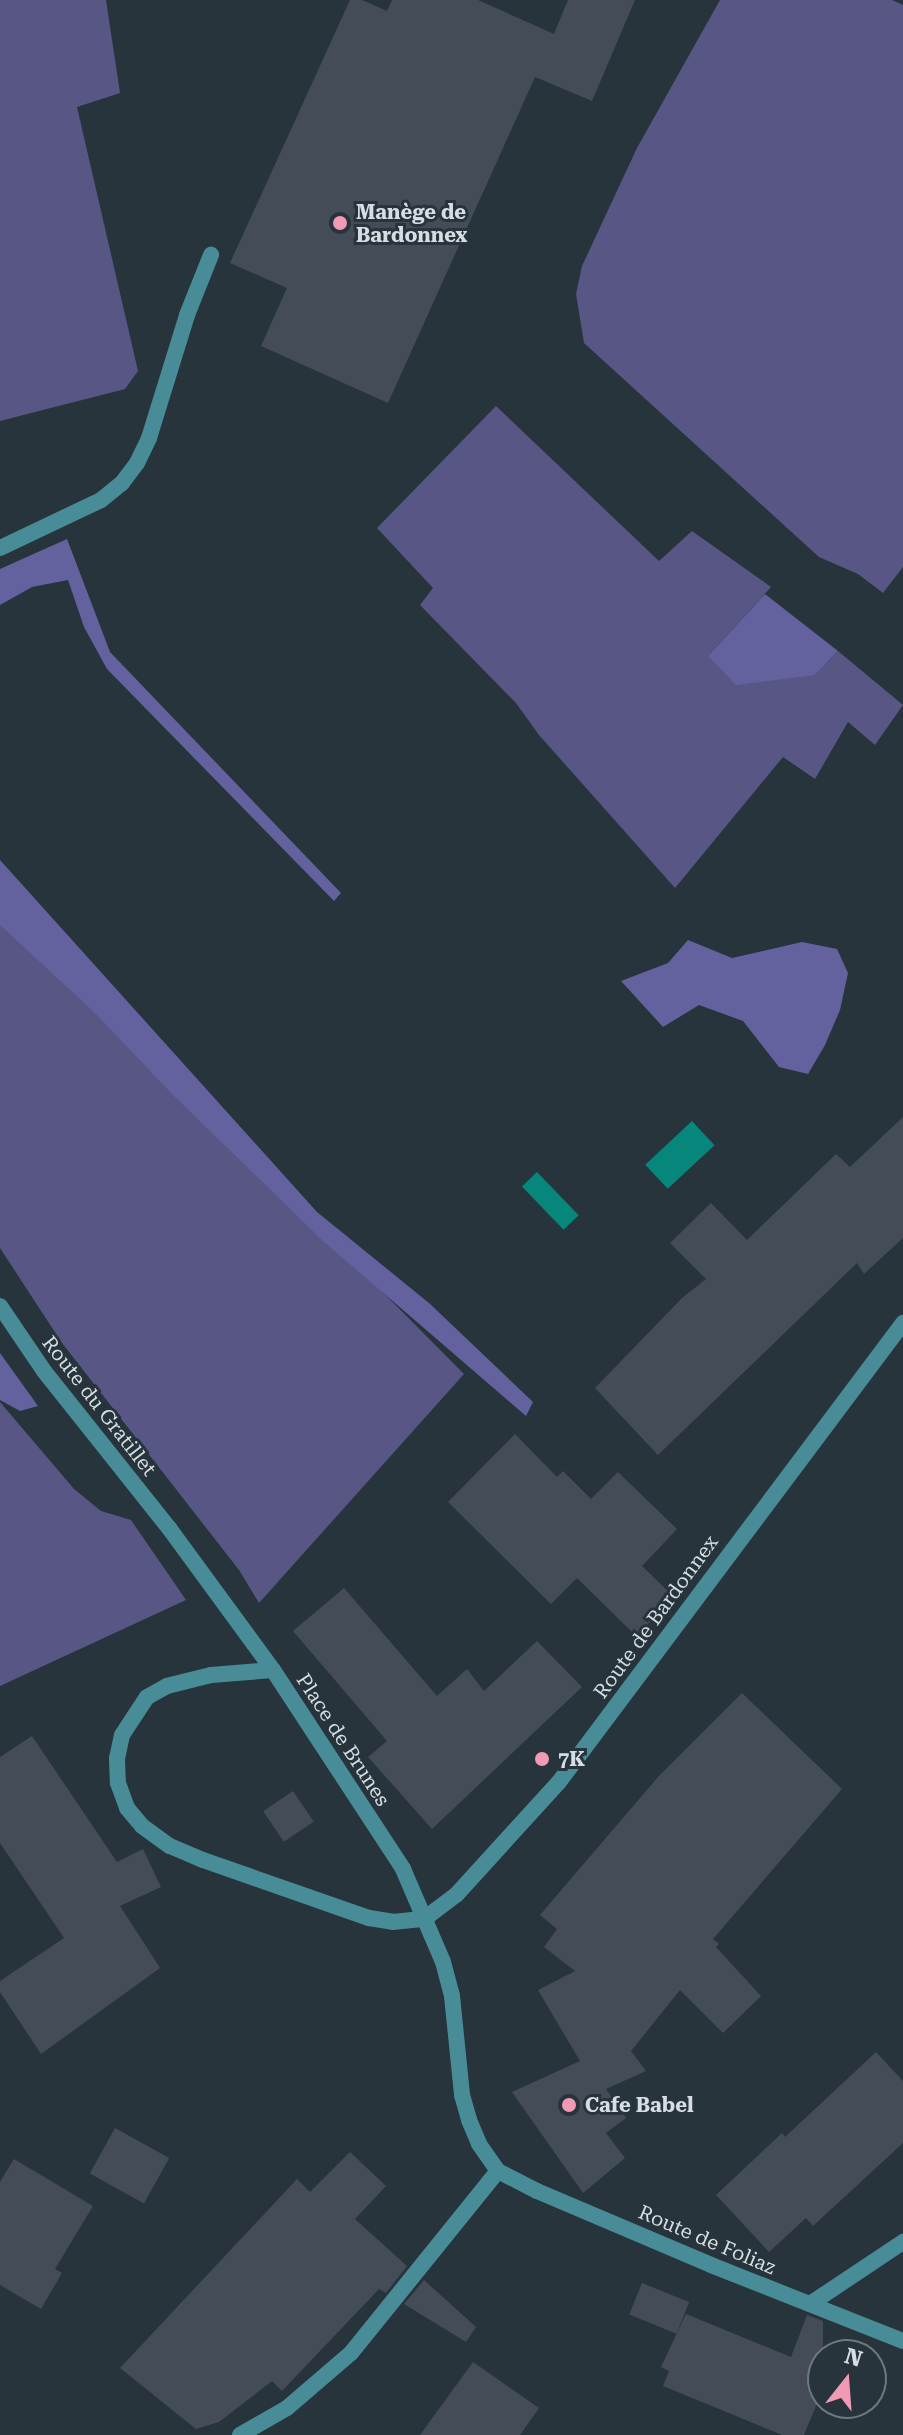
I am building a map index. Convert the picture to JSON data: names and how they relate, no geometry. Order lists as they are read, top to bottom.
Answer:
{
  "streets": {
    "street": [
      "Route du Gratillet",
      "Route de Bardonnex",
      "Place de Brunes",
      "Route de Foliaz"
    ]
  },
  "crossings": [
    ["Route du Gratillet", "Place de Brunes"],
    ["Route de Bardonnex", "Place de Brunes"],
    ["Place de Brunes", "Route de Foliaz"]
  ],
  "places": ["Manège de Bardonnex", "7K", "Cafe Babel"],
  "north": "top"
}
